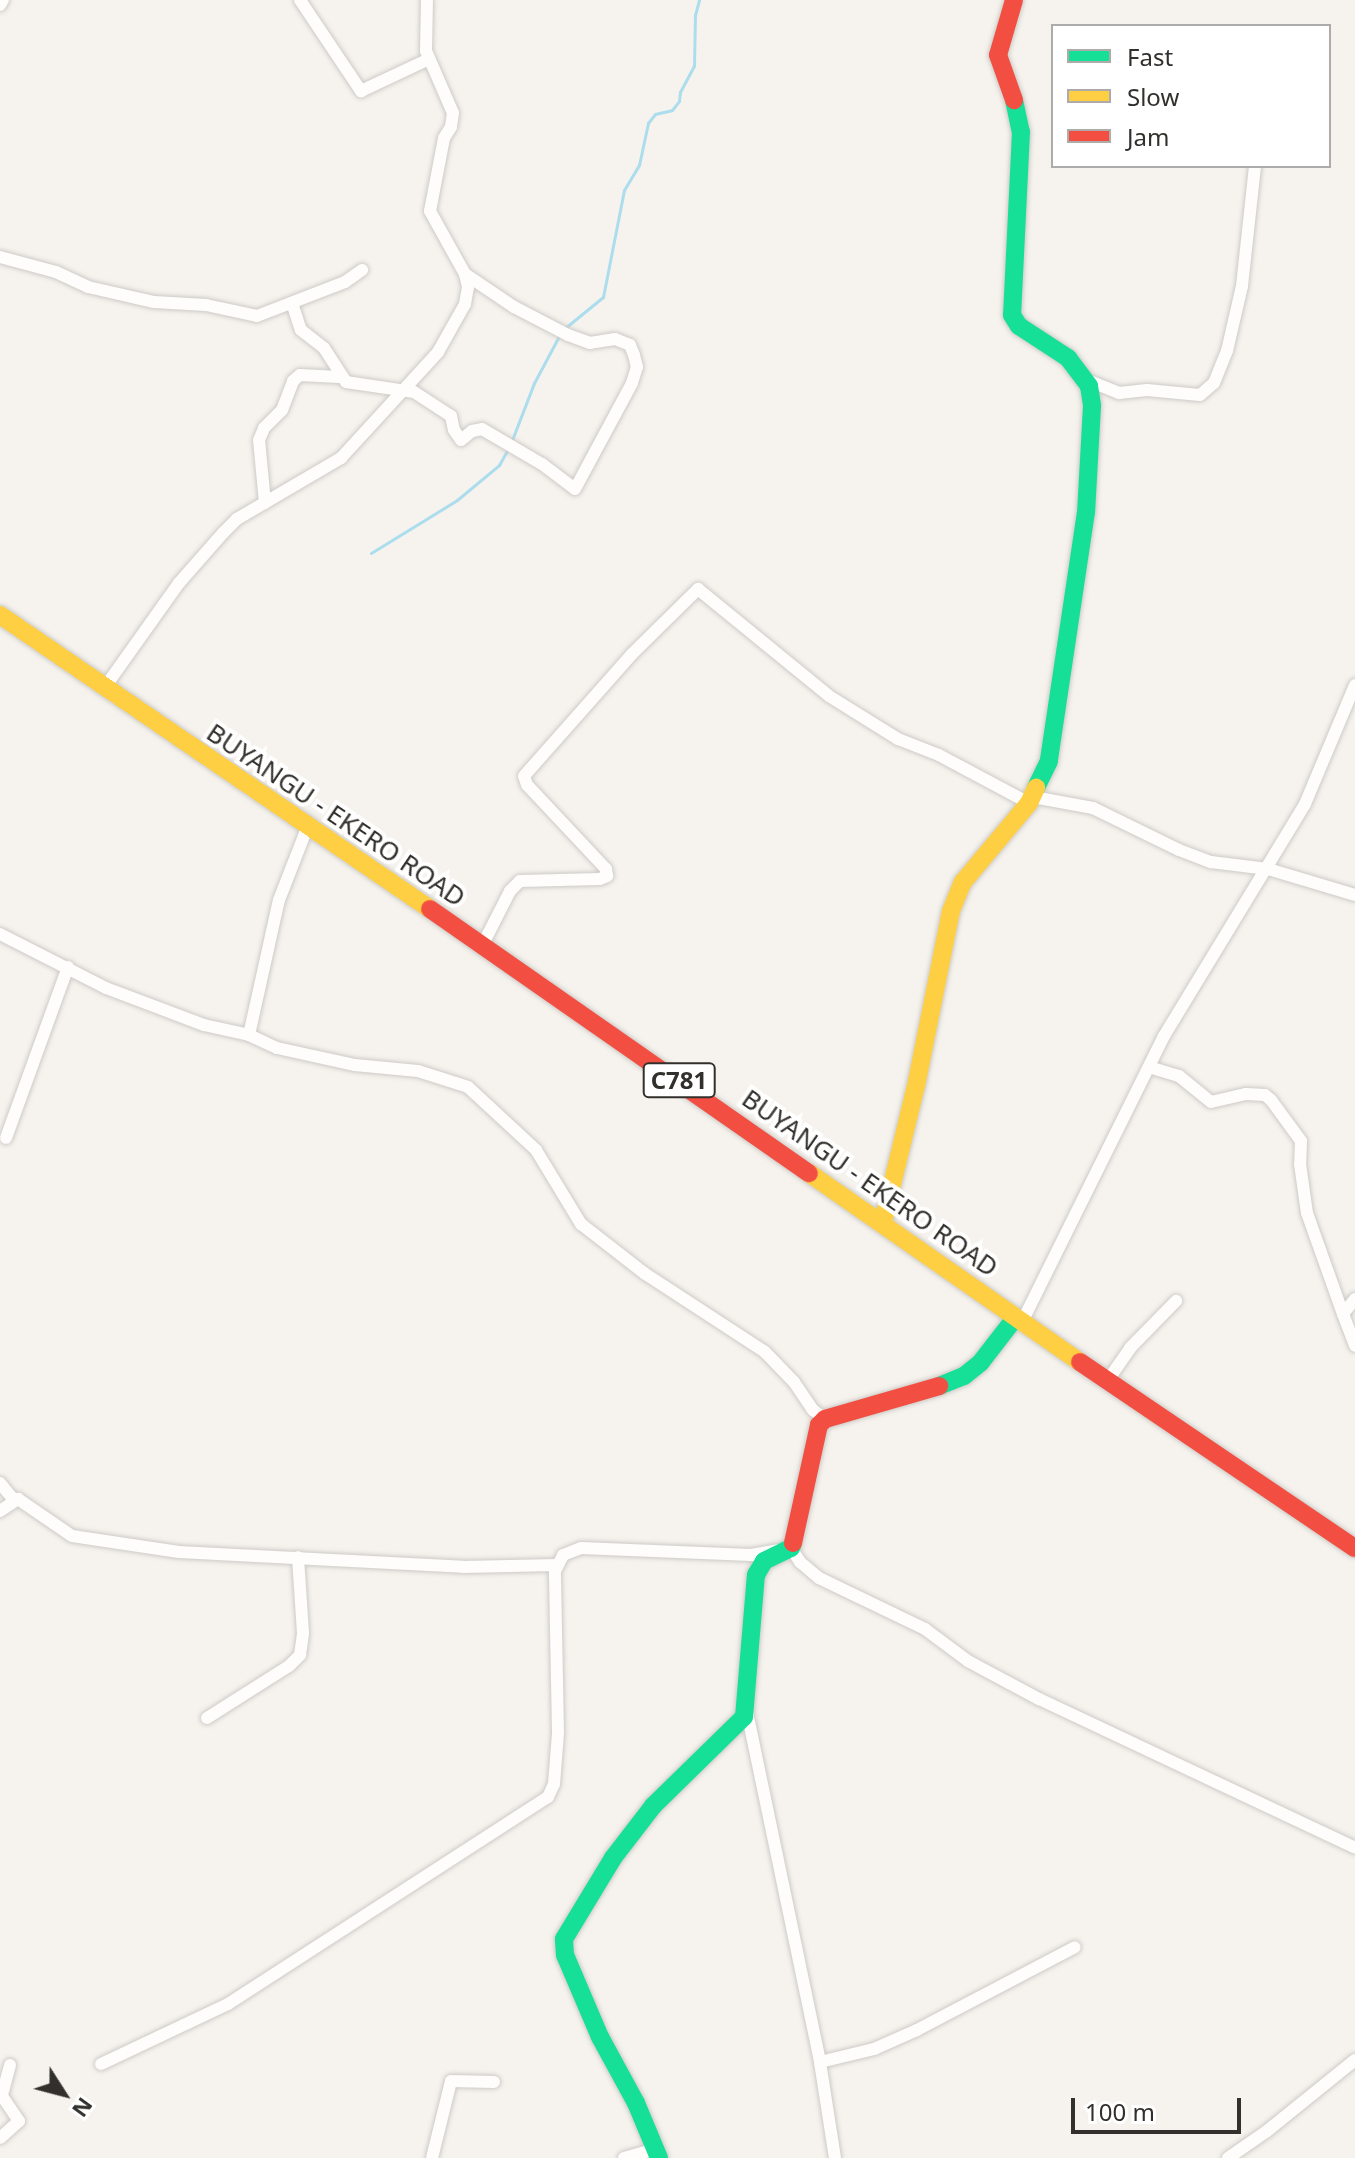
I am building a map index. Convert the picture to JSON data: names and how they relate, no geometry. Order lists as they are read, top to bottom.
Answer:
{
  "streets": {
    "street": ["BUYANGU - EKERO ROAD", "C781"]
  },
  "legend": ["Fast", "Slow", "Jam"],
  "scale_bar": "100 m",
  "north": "bottom right"
}
